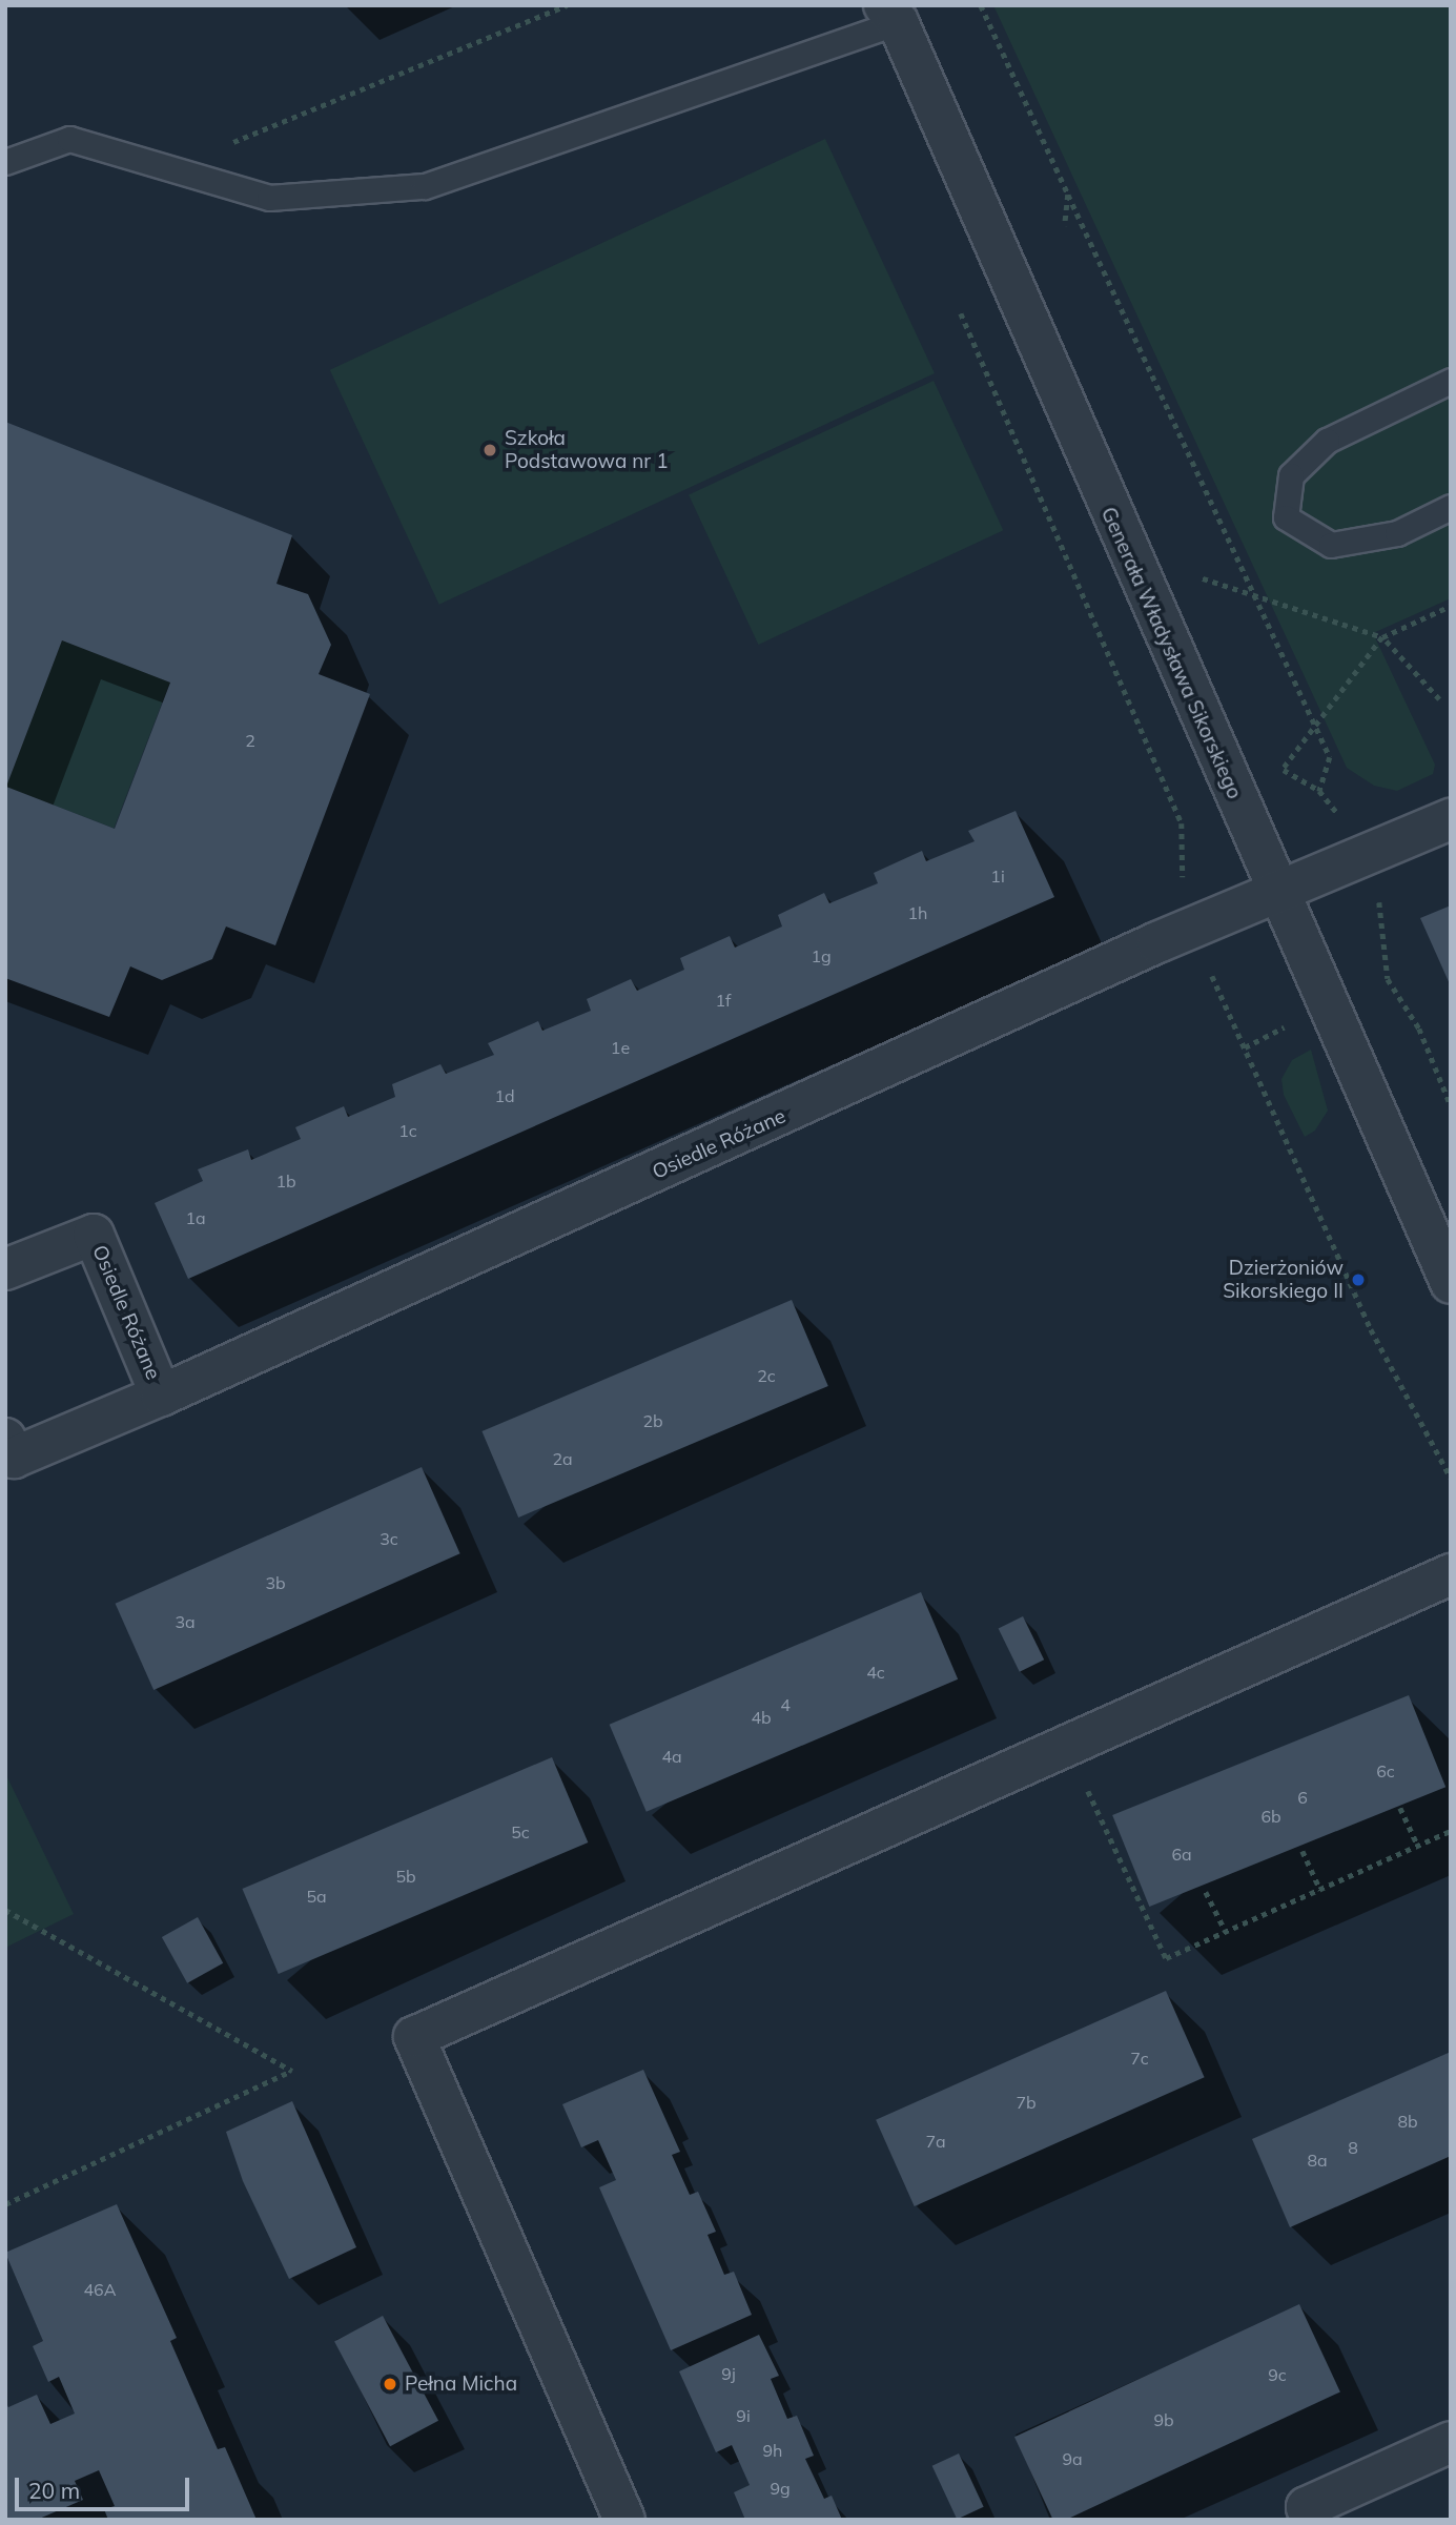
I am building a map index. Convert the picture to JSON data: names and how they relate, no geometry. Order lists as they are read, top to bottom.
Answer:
{
  "streets": {
    "street": ["Generała Władysława Sikorskiego", "Osiedle Różane"]
  },
  "crossings": [
    ["Generała Władysława Sikorskiego", "Osiedle Różane"]
  ],
  "places": ["Szkoła Podstawowa nr 1", "Dzierżoniów Sikorskiego II", "Pełna Micha"],
  "house_numbers": [
    "2",
    "1i",
    "1h",
    "1g",
    "1f",
    "1e",
    "1d",
    "1c",
    "1b",
    "1a",
    "2c",
    "2b",
    "2a",
    "3c",
    "3b",
    "3a",
    "4c",
    "4",
    "4b",
    "4a",
    "6c",
    "6",
    "6b",
    "5c",
    "6a",
    "5b",
    "5a",
    "7c",
    "7b",
    "8b",
    "7a",
    "8",
    "8a",
    "46A",
    "9j",
    "9c",
    "9i",
    "9b",
    "9h",
    "9a",
    "9g"
  ],
  "scale_bar": "20 m"
}
